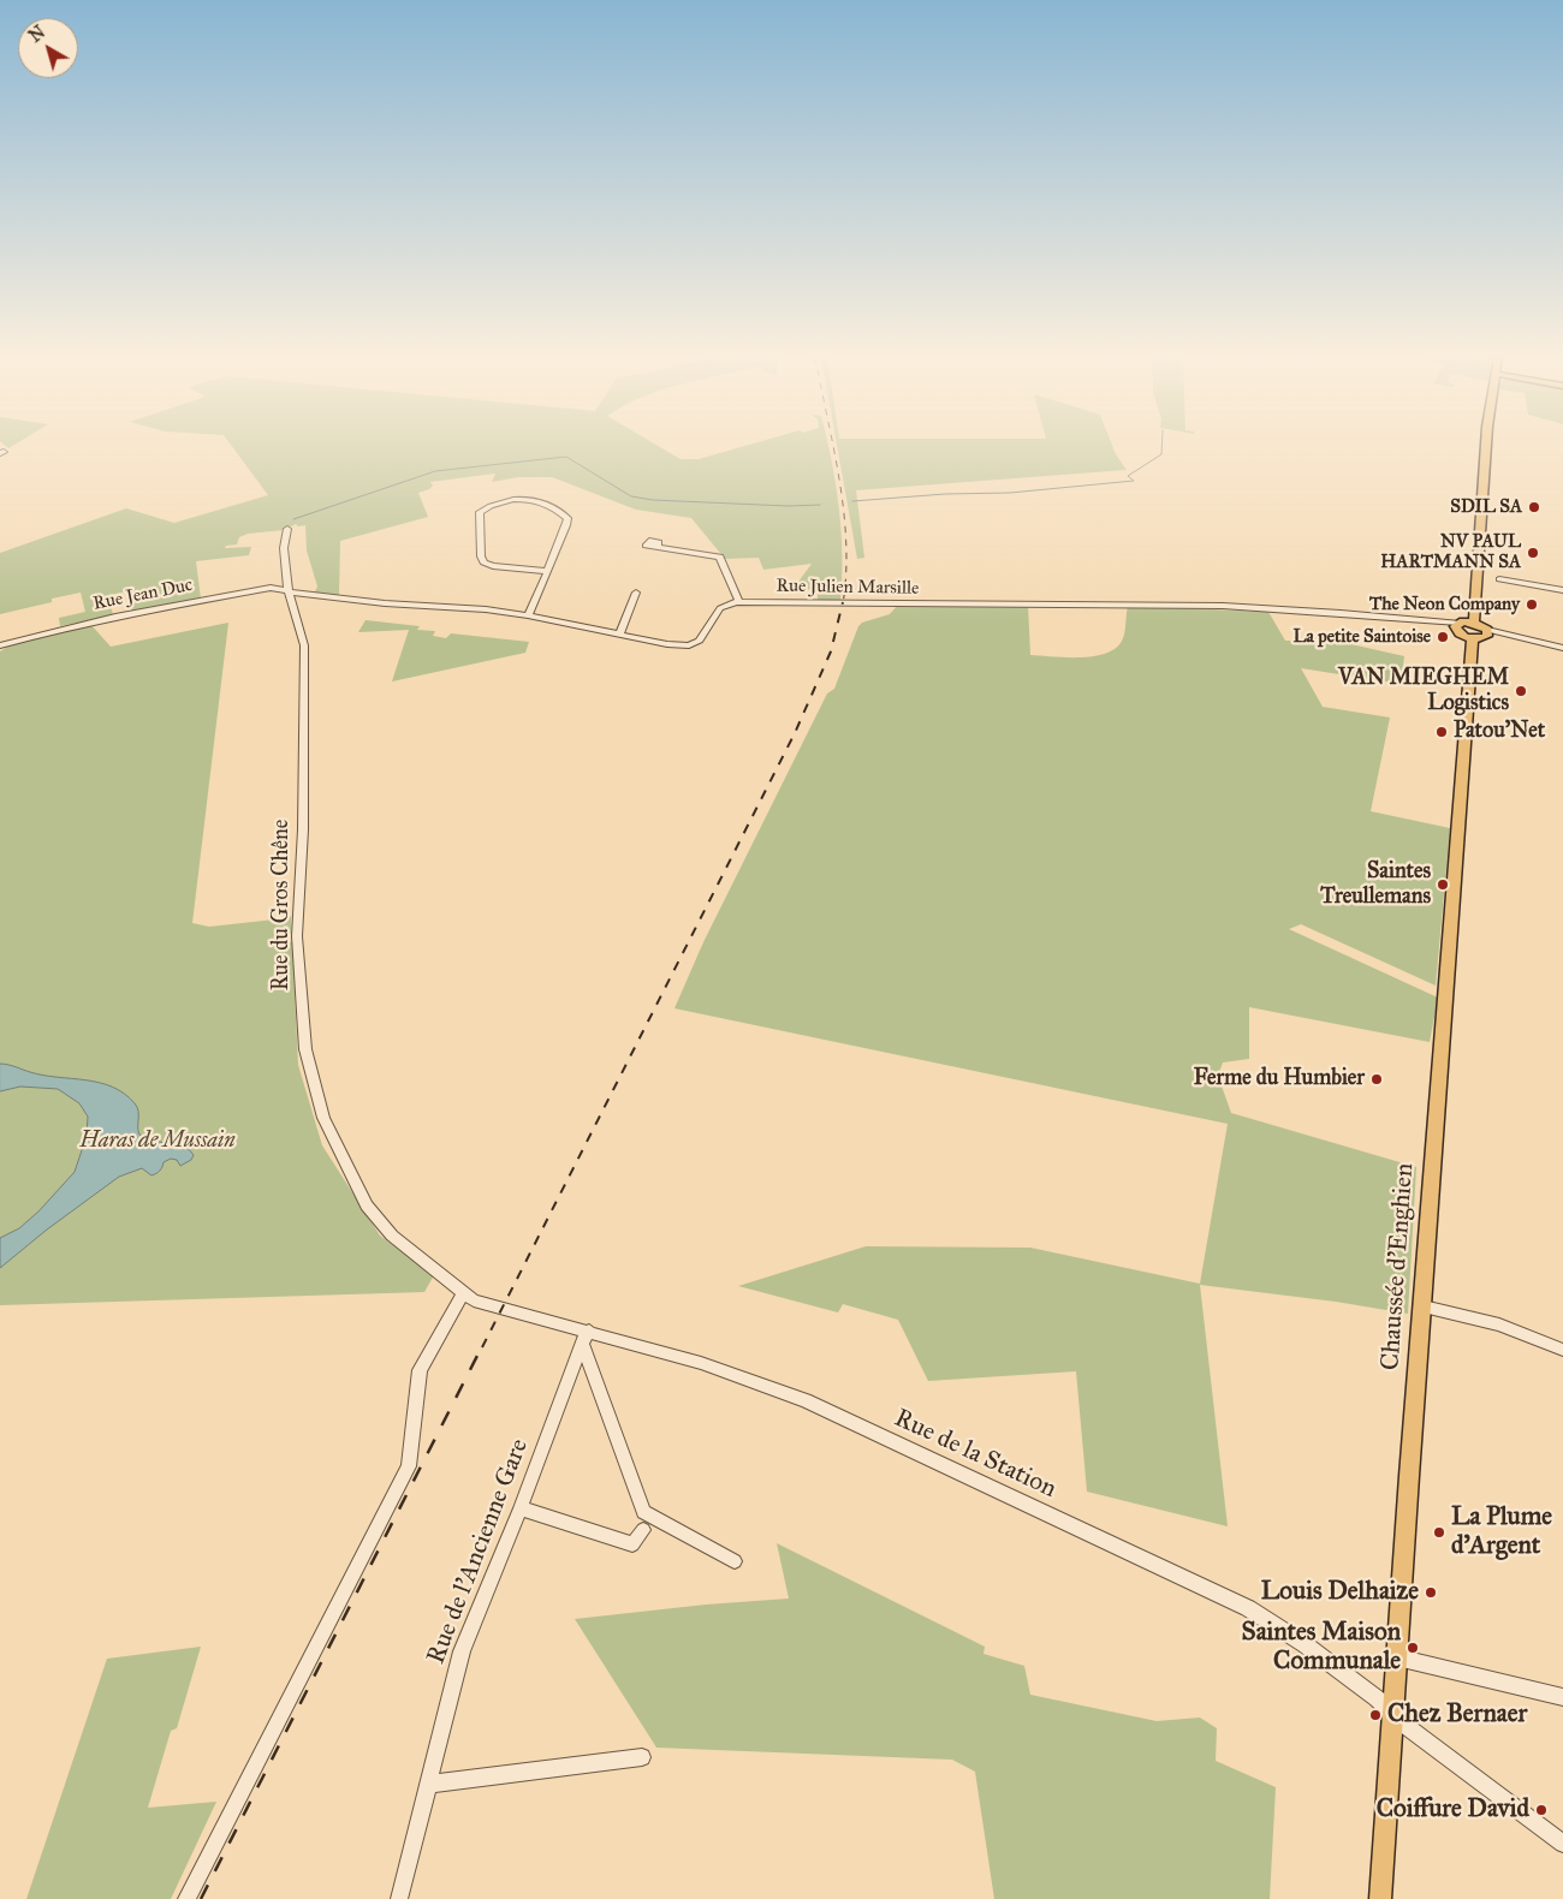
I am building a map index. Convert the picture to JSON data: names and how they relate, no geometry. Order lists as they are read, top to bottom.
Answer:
{
  "streets": {
    "main road": ["Chaussée d'Enghien"],
    "street": [
      "Rue Julien Marsille",
      "Rue Jean Duc",
      "Rue du Gros Chêne",
      "Rue de la Station",
      "Rue de l'Ancienne Gare"
    ]
  },
  "crossings": [
    ["Rue Jean Duc", "Rue du Gros Chêne"],
    ["Rue du Gros Chêne", "Rue de la Station"],
    ["Chaussée d'Enghien", "Rue de la Station"],
    ["Rue de la Station", "Rue de l'Ancienne Gare"]
  ],
  "parks": ["Haras de Mussain"],
  "places": [
    "SDIL SA",
    "NV PAUL HARTMANN SA",
    "The Neon Company",
    "La petite Saintoise",
    "VAN MIEGHEM Logistics",
    "Patou'Net",
    "Saintes Treullemans",
    "Ferme du Humbier",
    "La Plume d'Argent",
    "Louis Delhaize",
    "Saintes Maison Communale",
    "Chez Bernaer",
    "Coiffure David"
  ],
  "north": "top left"
}
